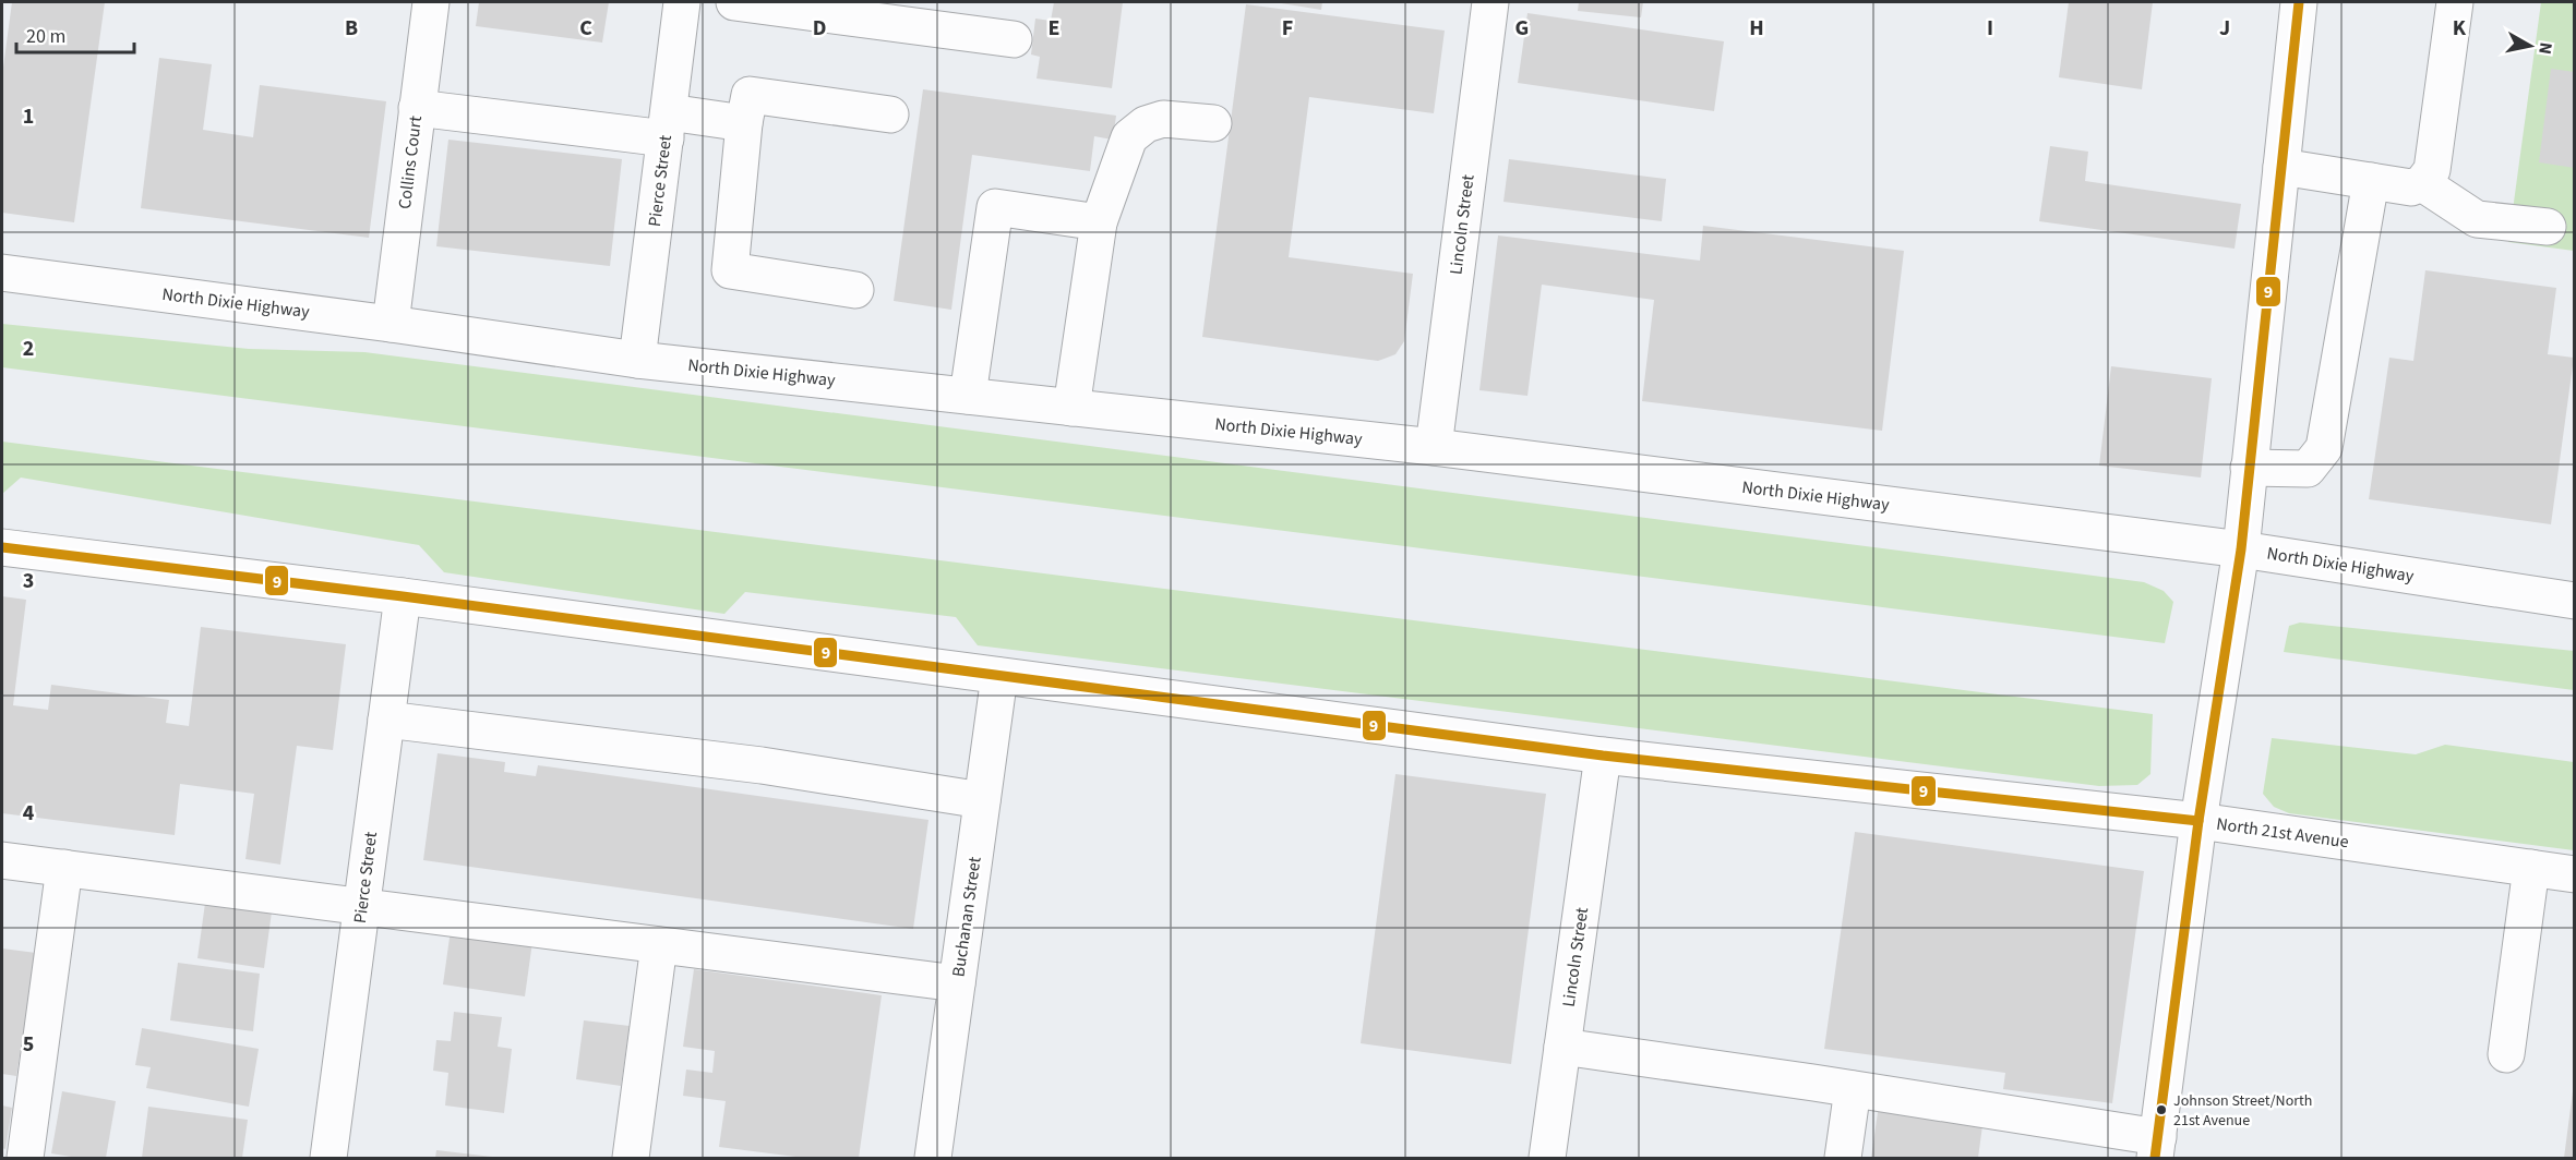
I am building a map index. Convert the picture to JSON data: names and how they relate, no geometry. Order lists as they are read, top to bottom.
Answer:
{
  "streets": {
    "main road": [
      "Collins Court",
      "Pierce Street",
      "Lincoln Street",
      "North Dixie Highway",
      "North 21st Avenue",
      "Buchanan Street"
    ]
  },
  "crossings": [
    ["Collins Court", "North Dixie Highway"],
    ["Pierce Street", "North Dixie Highway"],
    ["Pierce Street", "North 21st Avenue"],
    ["Lincoln Street", "North Dixie Highway"],
    ["Lincoln Street", "North 21st Avenue"],
    ["North 21st Avenue", "Buchanan Street"]
  ],
  "places": ["Johnson Street/North 21st Avenue"],
  "lines": ["transit line 9"],
  "scale_bar": "20 m",
  "north": "right",
  "grid": {
    "columns": [
      "B",
      "C",
      "D",
      "E",
      "F",
      "G",
      "H",
      "I",
      "J",
      "K"
    ],
    "rows": [
      "1",
      "2",
      "3",
      "4",
      "5"
    ]
  }
}
